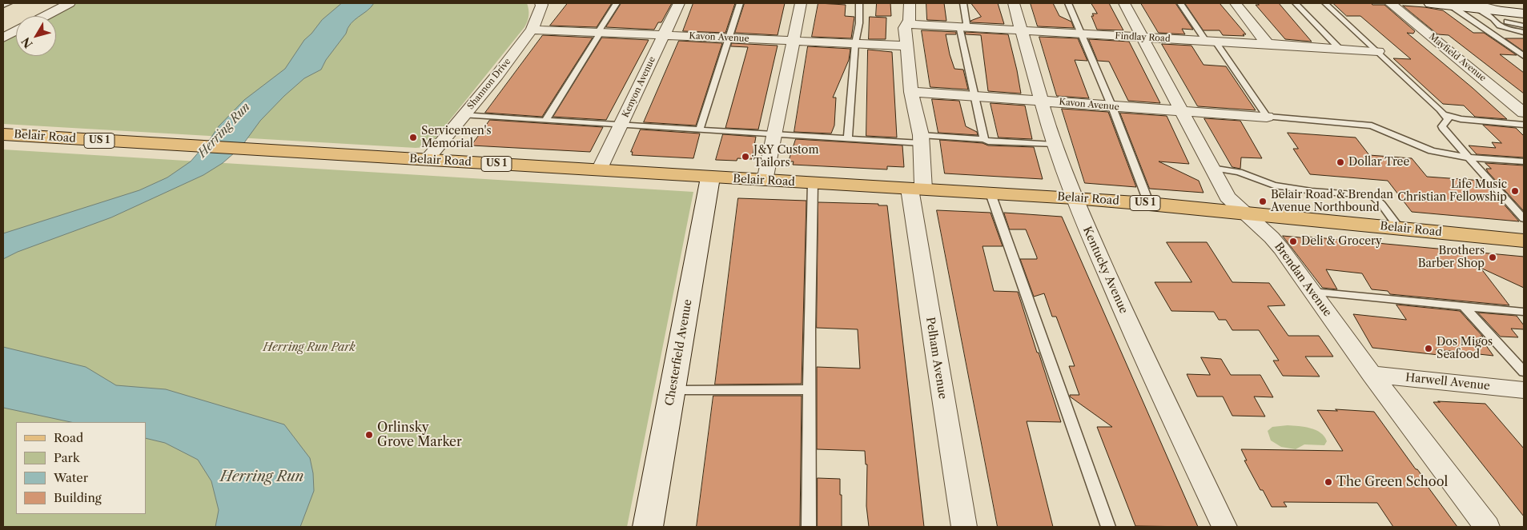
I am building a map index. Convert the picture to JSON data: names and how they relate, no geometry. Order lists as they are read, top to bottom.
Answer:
{
  "streets": {
    "main road": ["Belair Road", "US 1"],
    "street": [
      "Kavon Avenue",
      "Findlay Road",
      "Mayfield Avenue",
      "Shannon Drive",
      "Kenyon Avenue",
      "Kentucky Avenue",
      "Brendan Avenue",
      "Chesterfield Avenue",
      "Pelham Avenue",
      "Harwell Avenue"
    ]
  },
  "crossings": [
    ["Kavon Avenue", "Shannon Drive"],
    ["Kavon Avenue", "Kenyon Avenue"],
    ["Kavon Avenue", "Kentucky Avenue"],
    ["Kavon Avenue", "Brendan Avenue"],
    ["Kavon Avenue", "Pelham Avenue"],
    ["Findlay Road", "Kentucky Avenue"],
    ["Findlay Road", "Brendan Avenue"],
    ["Findlay Road", "Pelham Avenue"],
    ["Shannon Drive", "Belair Road"],
    ["Kenyon Avenue", "Belair Road"],
    ["Belair Road", "Kentucky Avenue"],
    ["Belair Road", "Brendan Avenue"],
    ["Belair Road", "Chesterfield Avenue"],
    ["Belair Road", "Pelham Avenue"],
    ["Brendan Avenue", "Harwell Avenue"]
  ],
  "water": ["Herring Run"],
  "parks": ["Herring Run Park"],
  "places": [
    "Servicemen's Memorial",
    "J&Y Custom Tailors",
    "Dollar Tree",
    "Life Music Christian Fellowship",
    "Belair Road & Brendan Avenue Northbound",
    "Deli & Grocery",
    "Brothers Barber Shop",
    "Dos Migos Seafood",
    "Orlinsky Grove Marker",
    "The Green School"
  ],
  "legend": [
    "Road",
    "Park",
    "Water",
    "Building"
  ],
  "north": "bottom left"
}
